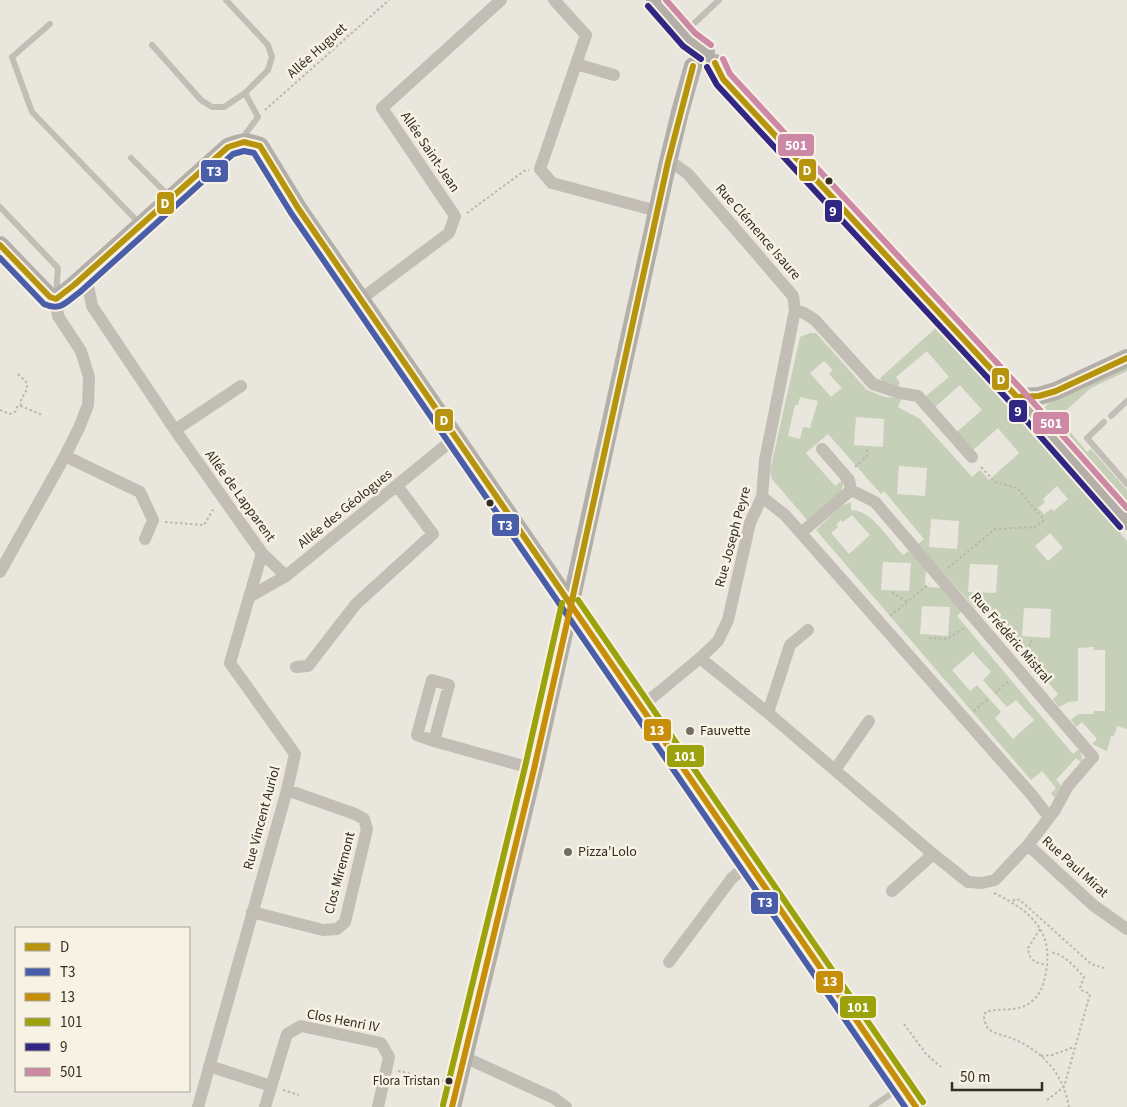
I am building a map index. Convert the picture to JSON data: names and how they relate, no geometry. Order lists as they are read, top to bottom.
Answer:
{
  "streets": {
    "street": [
      "Allée Saint-Jean",
      "Rue Clémence Isaure",
      "Allée de Lapparent",
      "Allée des Géologues",
      "Rue Joseph Peyre",
      "Rue Frédéric Mistral",
      "Rue Vincent Auriol",
      "Rue Paul Mirat",
      "Clos Miremont",
      "Clos Henri IV"
    ],
    "path": ["Allée Huguet"]
  },
  "crossings": [
    ["Rue Clémence Isaure", "Rue Joseph Peyre"],
    ["Allée de Lapparent", "Allée des Géologues"],
    ["Allée de Lapparent", "Rue Vincent Auriol"],
    ["Allée des Géologues", "Rue Vincent Auriol"],
    ["Rue Joseph Peyre", "Rue Paul Mirat"],
    ["Rue Frédéric Mistral", "Rue Paul Mirat"],
    ["Rue Vincent Auriol", "Clos Miremont"]
  ],
  "places": ["Fauvette", "Pizza'Lolo", "Flora Tristan"],
  "lines": [
    "transit line 501",
    "transit line 9",
    "transit line D",
    "transit line T3",
    "transit line 101",
    "transit line 13"
  ],
  "legend": [
    "D",
    "T3",
    "13",
    "101",
    "9",
    "501"
  ],
  "scale_bar": "50 m"
}
